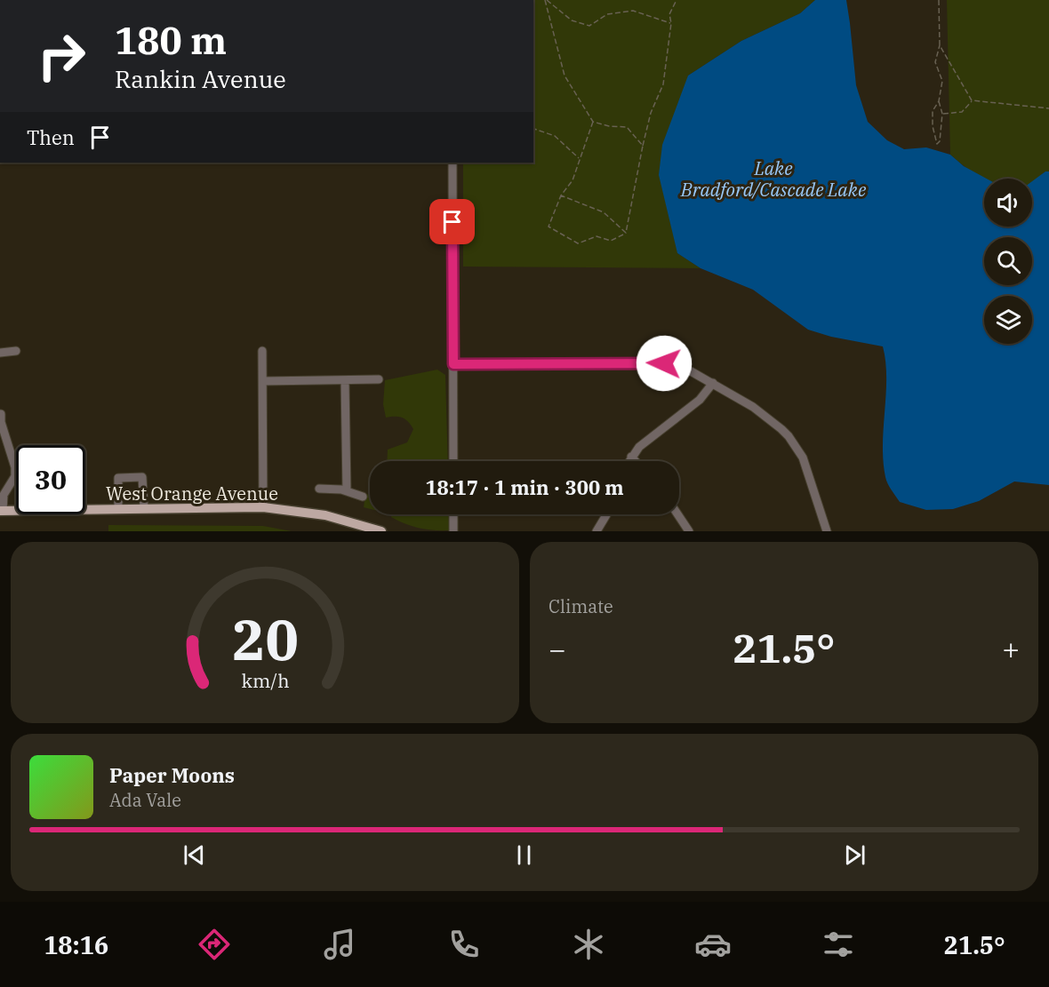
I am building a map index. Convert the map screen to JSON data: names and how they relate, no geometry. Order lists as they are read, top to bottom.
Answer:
{
  "streets": {
    "main road": ["West Orange Avenue"]
  },
  "water": ["Lake Bradford/Cascade Lake"],
  "page": {
    "turn": ["180 m", "Rankin Avenue"],
    "then": "Then",
    "limit": "30",
    "trip": "18:17 · 1 min · 300 m",
    "tile": "Climate",
    "heat": ["−", "21.5°", "+"],
    "song": ["Paper Moons", "Ada Vale"],
    "tabs": ["18:16", "21.5°"],
    "gauge": ["20", "km/h"]
  }
}
